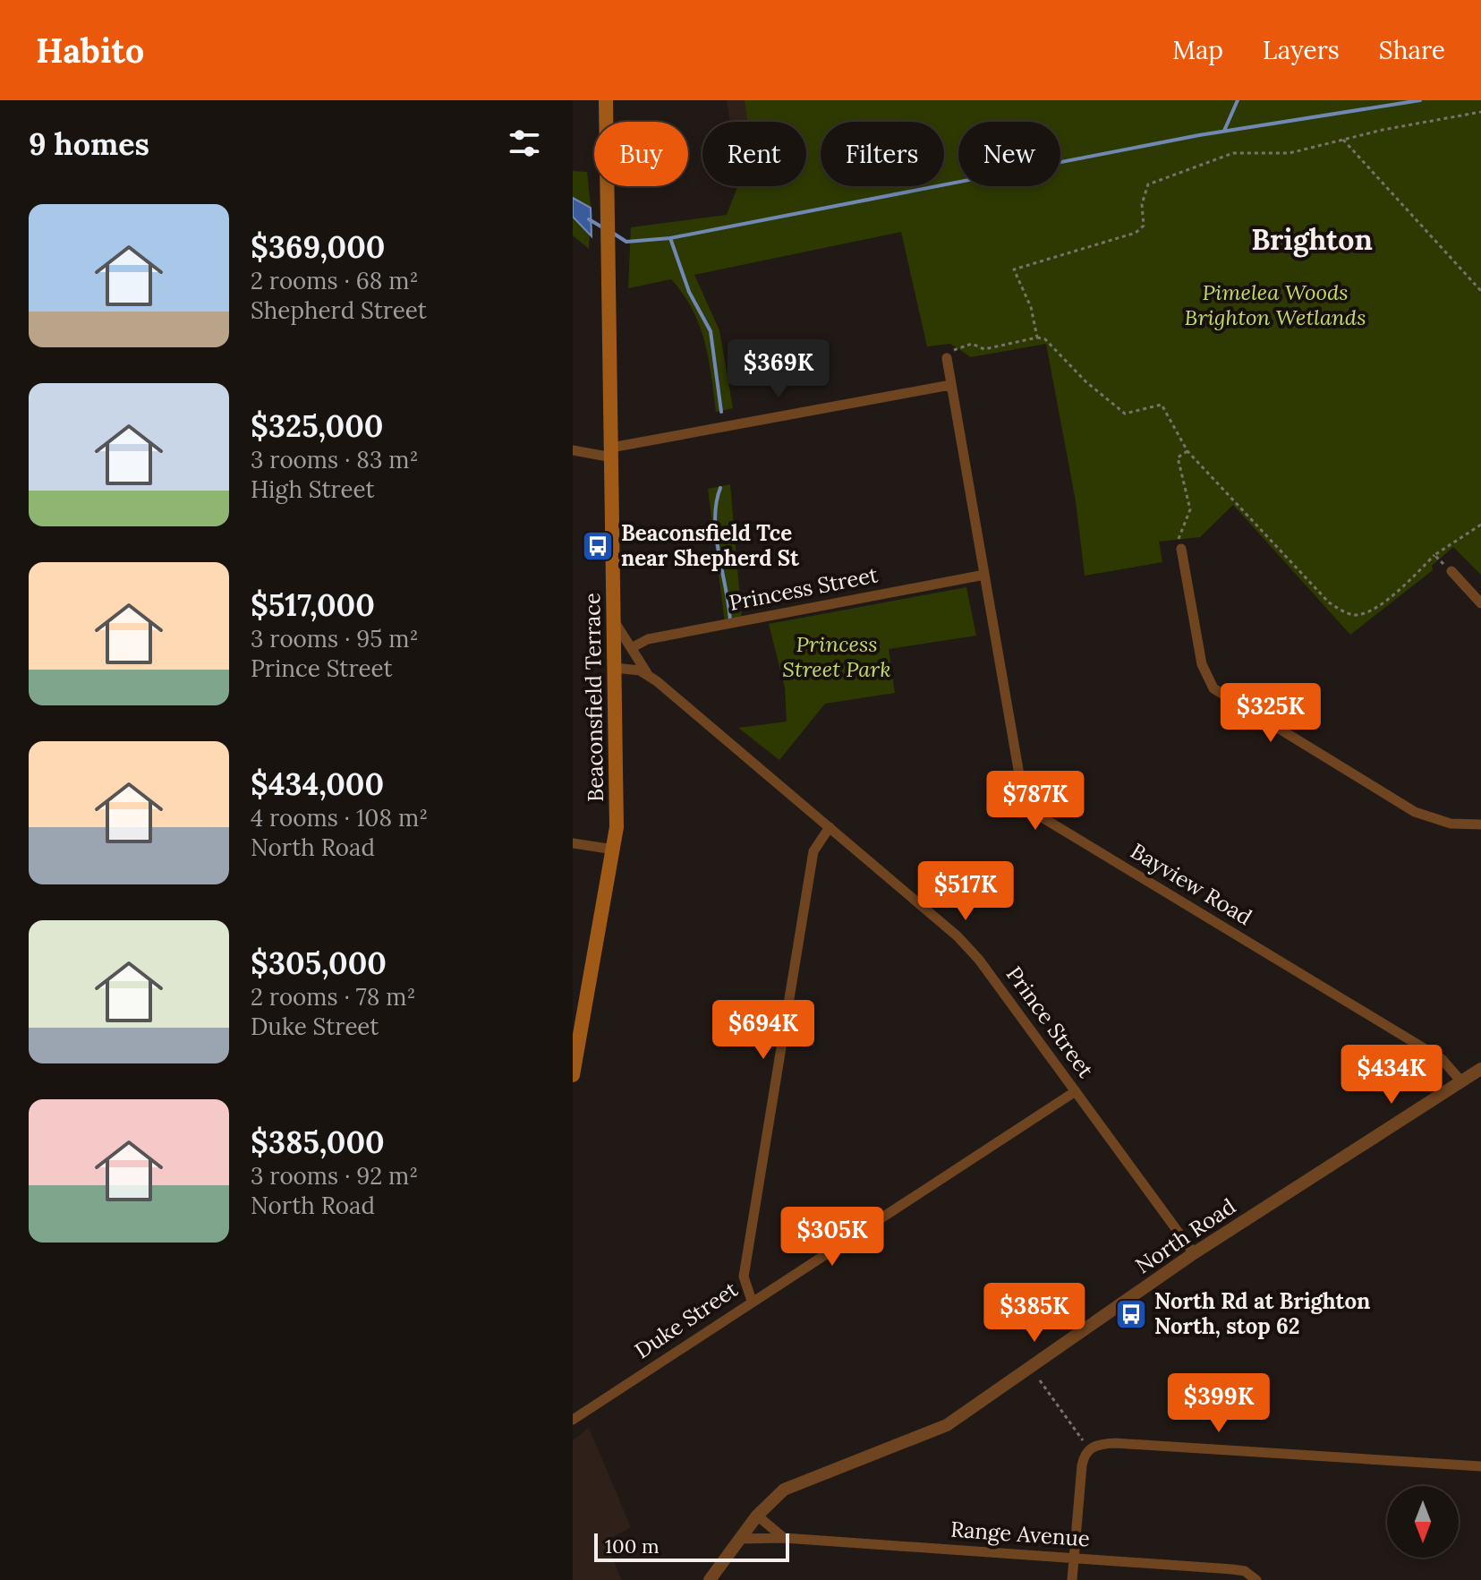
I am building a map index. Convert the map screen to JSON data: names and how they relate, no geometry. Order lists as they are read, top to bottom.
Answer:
{
  "streets": {
    "main road": ["Beaconsfield Terrace"],
    "street": [
      "Princess Street",
      "Bayview Road",
      "Prince Street",
      "North Road",
      "Duke Street",
      "Range Avenue"
    ]
  },
  "crossings": [
    ["Princess Street", "Bayview Road"],
    ["Princess Street", "Prince Street"],
    ["Beaconsfield Terrace", "Prince Street"],
    ["Bayview Road", "North Road"],
    ["Prince Street", "North Road"],
    ["Prince Street", "Duke Street"],
    ["North Road", "Range Avenue"]
  ],
  "districts": ["Brighton"],
  "parks": ["Pimelea Woods Brighton Wetlands", "Princess Street Park"],
  "places": {
    "bus stop": ["Beaconsfield Tce near Shepherd St", "North Rd at Brighton North, stop 62"]
  },
  "scale_bar": "100 m",
  "north": "bottom",
  "page": {
    "header": "Habito",
    "nav": ["Map", "Layers", "Share"],
    "heading": "9 homes",
    "chip": [
      "Buy",
      "Rent",
      "Filters",
      "New"
    ],
    "list": [
      {
        "name": "$369,000",
        "note": "2 rooms · 68 m² · Shepherd Street"
      },
      {
        "name": "$325,000",
        "note": "3 rooms · 83 m² · High Street"
      },
      {
        "name": "$517,000",
        "note": "3 rooms · 95 m² · Prince Street"
      },
      {
        "name": "$434,000",
        "note": "4 rooms · 108 m² · North Road"
      },
      {
        "name": "$305,000",
        "note": "2 rooms · 78 m² · Duke Street"
      },
      {
        "name": "$385,000",
        "note": "3 rooms · 92 m² · North Road"
      }
    ],
    "price": [
      "$369K",
      "$325K",
      "$787K",
      "$517K",
      "$694K",
      "$434K",
      "$305K",
      "$385K",
      "$399K"
    ],
    "scale": "100 m"
  }
}
